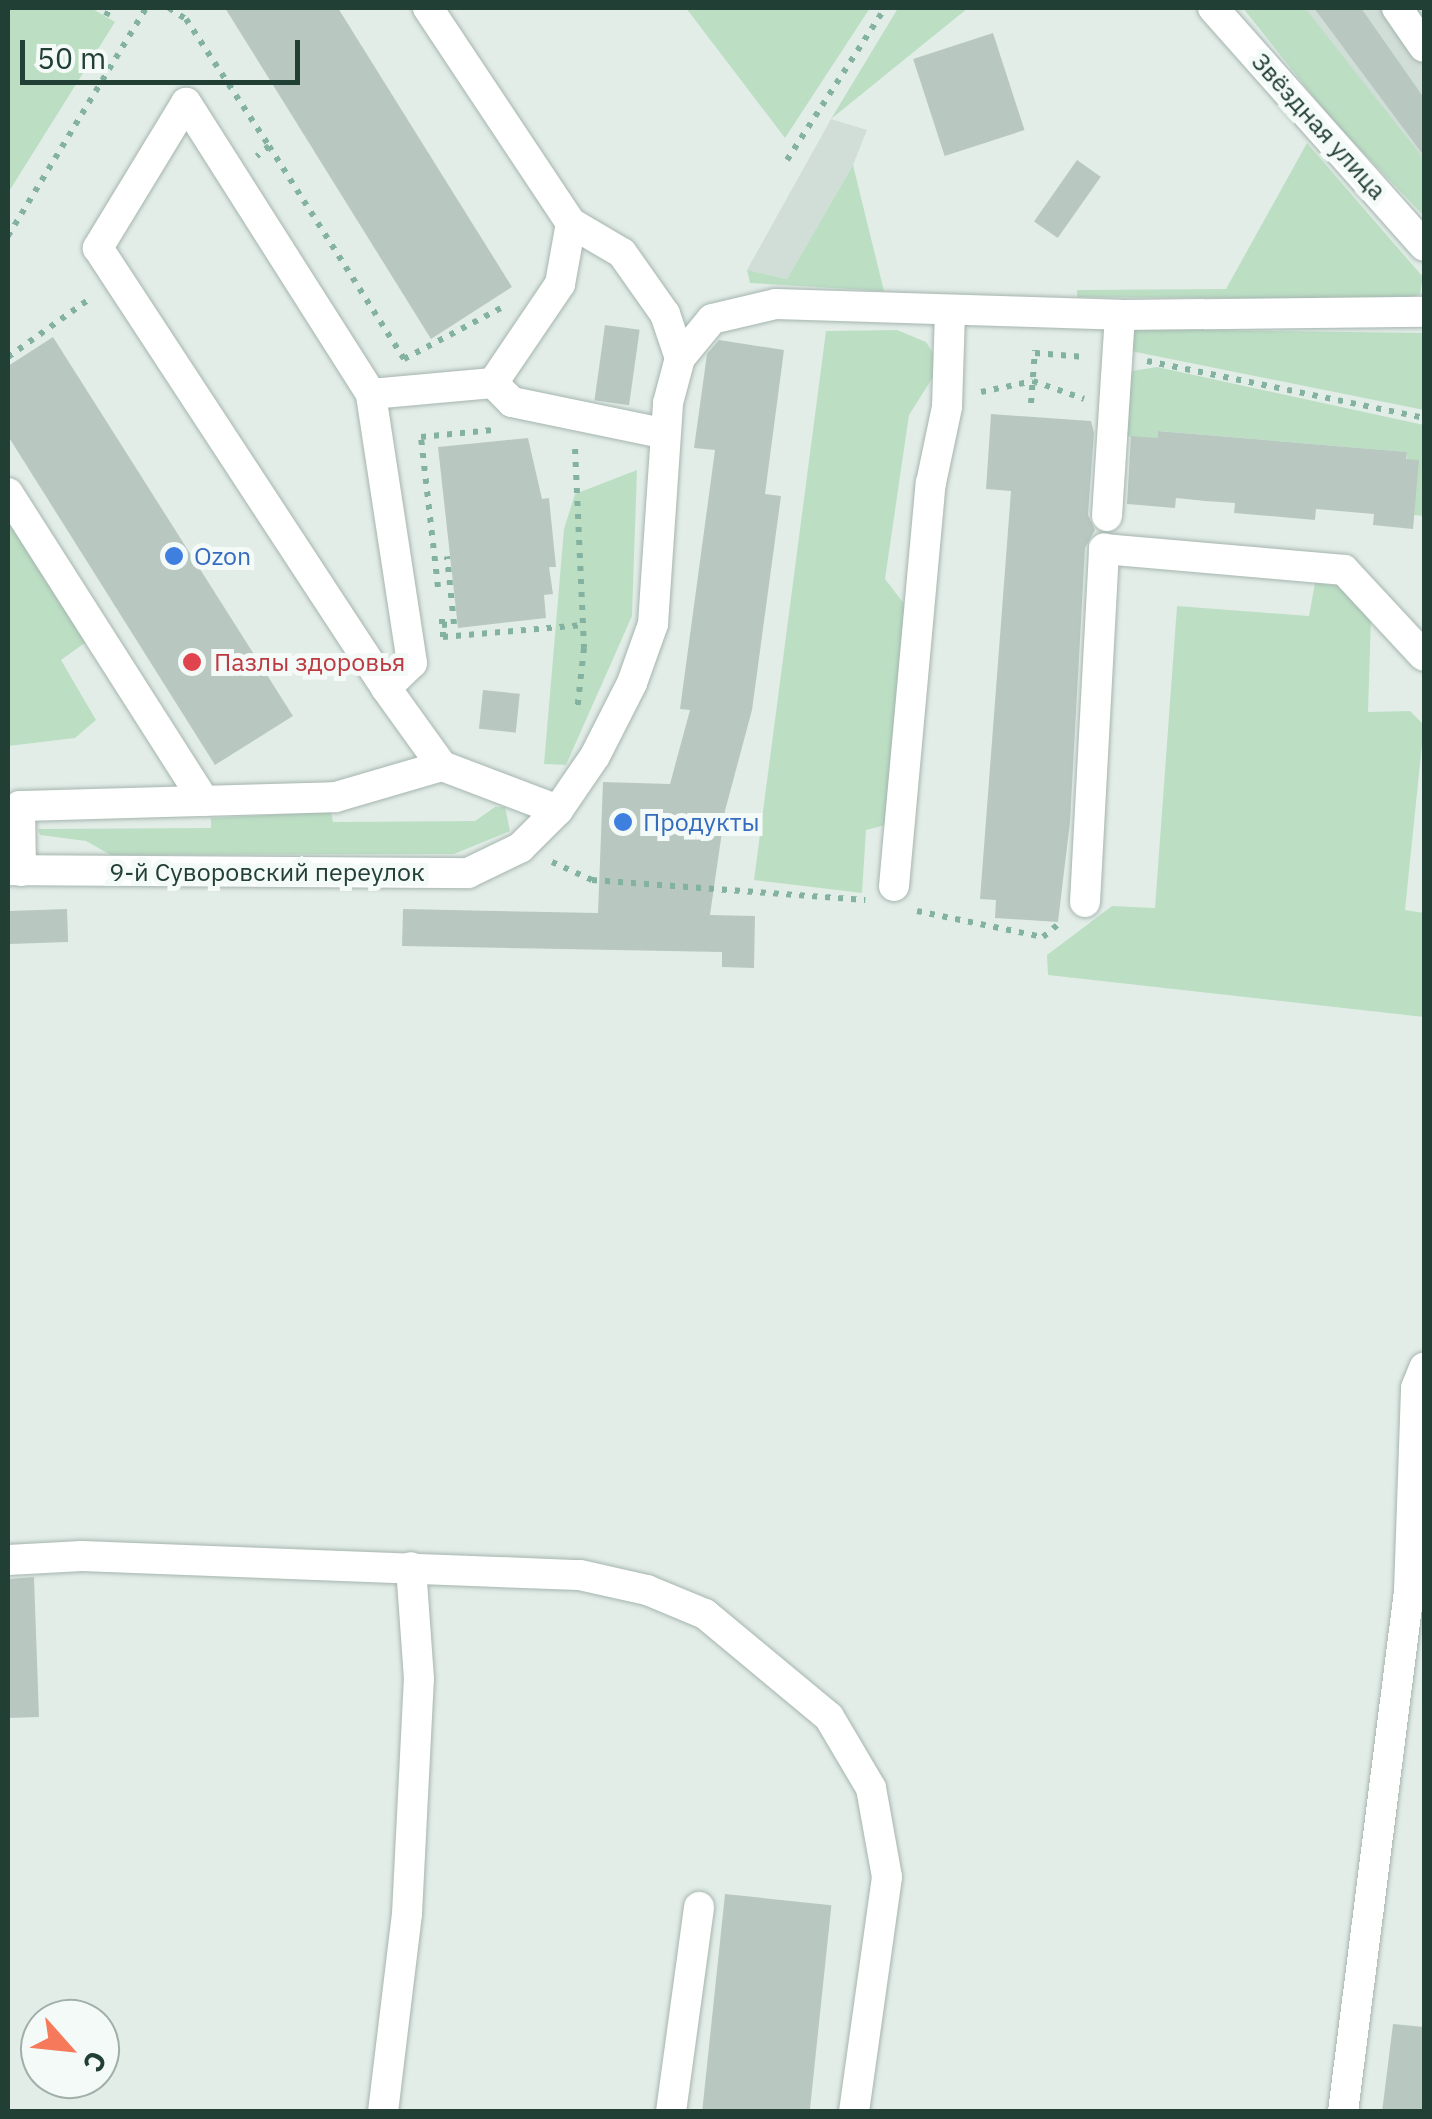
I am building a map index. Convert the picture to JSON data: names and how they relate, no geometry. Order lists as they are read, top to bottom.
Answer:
{
  "streets": {
    "street": ["Звёздная улица", "9-й Суворовский переулок"]
  },
  "places": ["Ozon", "Пазлы здоровья", "Продукты"],
  "scale_bar": "50 m",
  "north": "bottom right"
}
